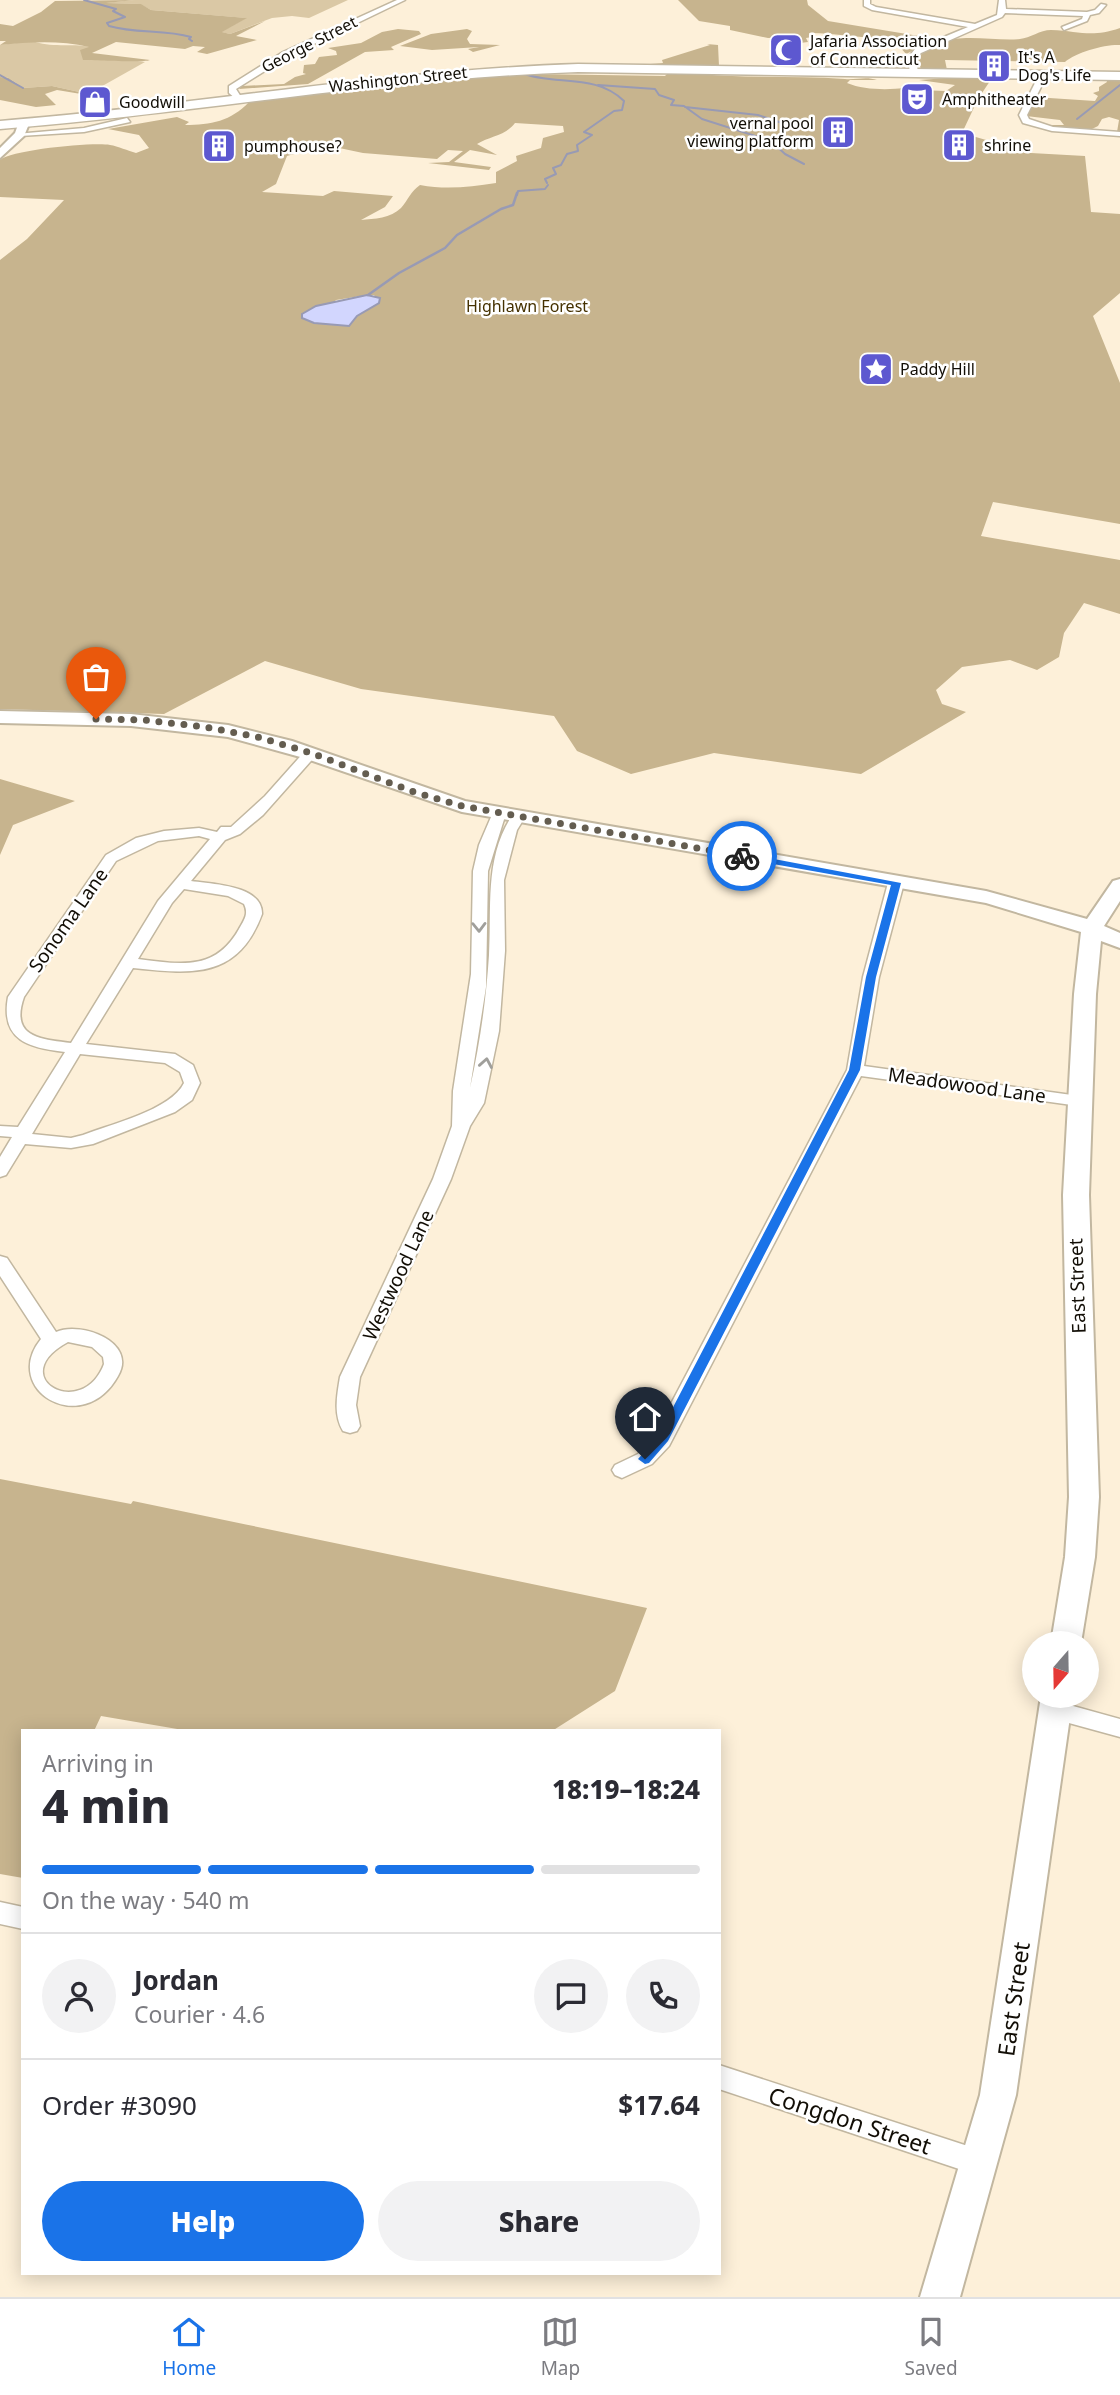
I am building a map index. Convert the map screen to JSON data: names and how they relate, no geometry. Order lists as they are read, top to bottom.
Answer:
{
  "streets": {
    "highway": ["Washington Street"],
    "main road": ["East Street"],
    "street": [
      "George Street",
      "Sonoma Lane",
      "Meadowood Lane",
      "Westwood Lane",
      "Congdon Street"
    ]
  },
  "crossings": [
    ["George Street", "Washington Street"],
    ["Meadowood Lane", "East Street"],
    ["East Street", "Congdon Street"]
  ],
  "parks": ["Highlawn Forest"],
  "places": {
    "mosque": ["Jafaria Association of Connecticut"],
    "building": [
      "It's A Dog's Life",
      "vernal pool viewing platform",
      "shrine",
      "pumphouse?"
    ],
    "theatre": ["Amphitheater"],
    "shop": ["Goodwill"],
    "place": ["Paddy Hill"]
  },
  "north": "bottom",
  "page": {
    "heading": ["4 min", "Arriving in", "18:19–18:24"],
    "panel": [
      "Jordan",
      "Courier · 4.6",
      "Order #3090",
      "$17.64"
    ],
    "bar": "On the way · 540 m",
    "buttons": ["Help", "Share"],
    "tabs": ["Home", "Map", "Saved"]
  }
}
